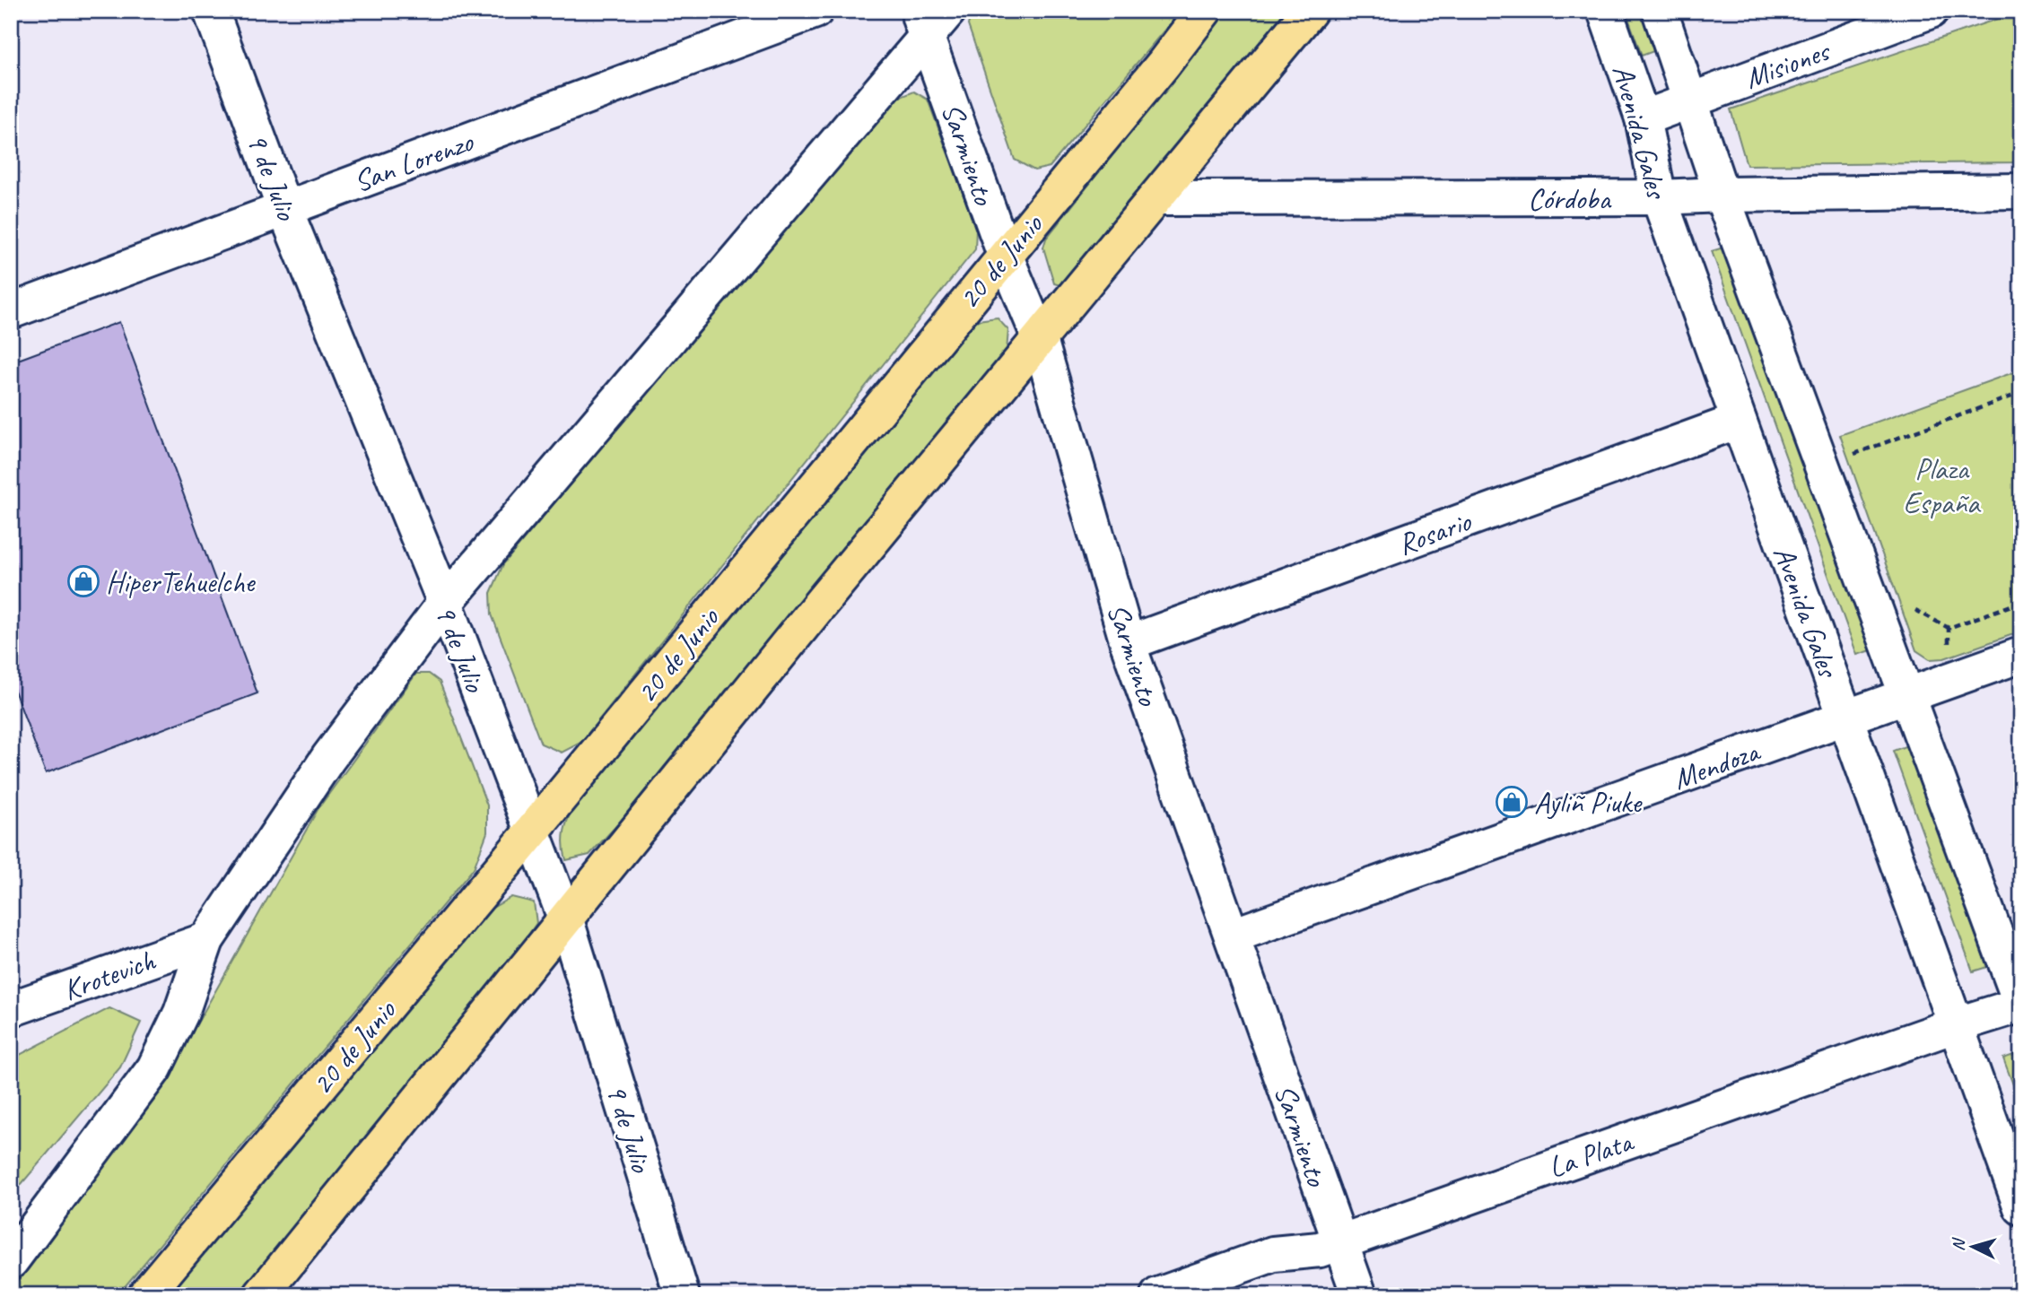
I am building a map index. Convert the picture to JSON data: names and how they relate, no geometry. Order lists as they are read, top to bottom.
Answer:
{
  "streets": {
    "main road": ["20 de Junio"],
    "street": [
      "Misiones",
      "Avenida Gales",
      "Sarmiento",
      "San Lorenzo",
      "9 de Julio",
      "Córdoba",
      "Rosario",
      "Mendoza",
      "Krotevich",
      "La Plata"
    ]
  },
  "crossings": [
    ["Misiones", "Avenida Gales"],
    ["Avenida Gales", "Córdoba"],
    ["Avenida Gales", "Rosario"],
    ["Avenida Gales", "Mendoza"],
    ["Avenida Gales", "La Plata"],
    ["Sarmiento", "20 de Junio"],
    ["Sarmiento", "Rosario"],
    ["Sarmiento", "Mendoza"],
    ["Sarmiento", "La Plata"],
    ["San Lorenzo", "9 de Julio"],
    ["9 de Julio", "20 de Junio"]
  ],
  "parks": ["Plaza España"],
  "places": {
    "shop": ["HiperTehuelche", "Ayliñ Piuke"]
  },
  "north": "left"
}
